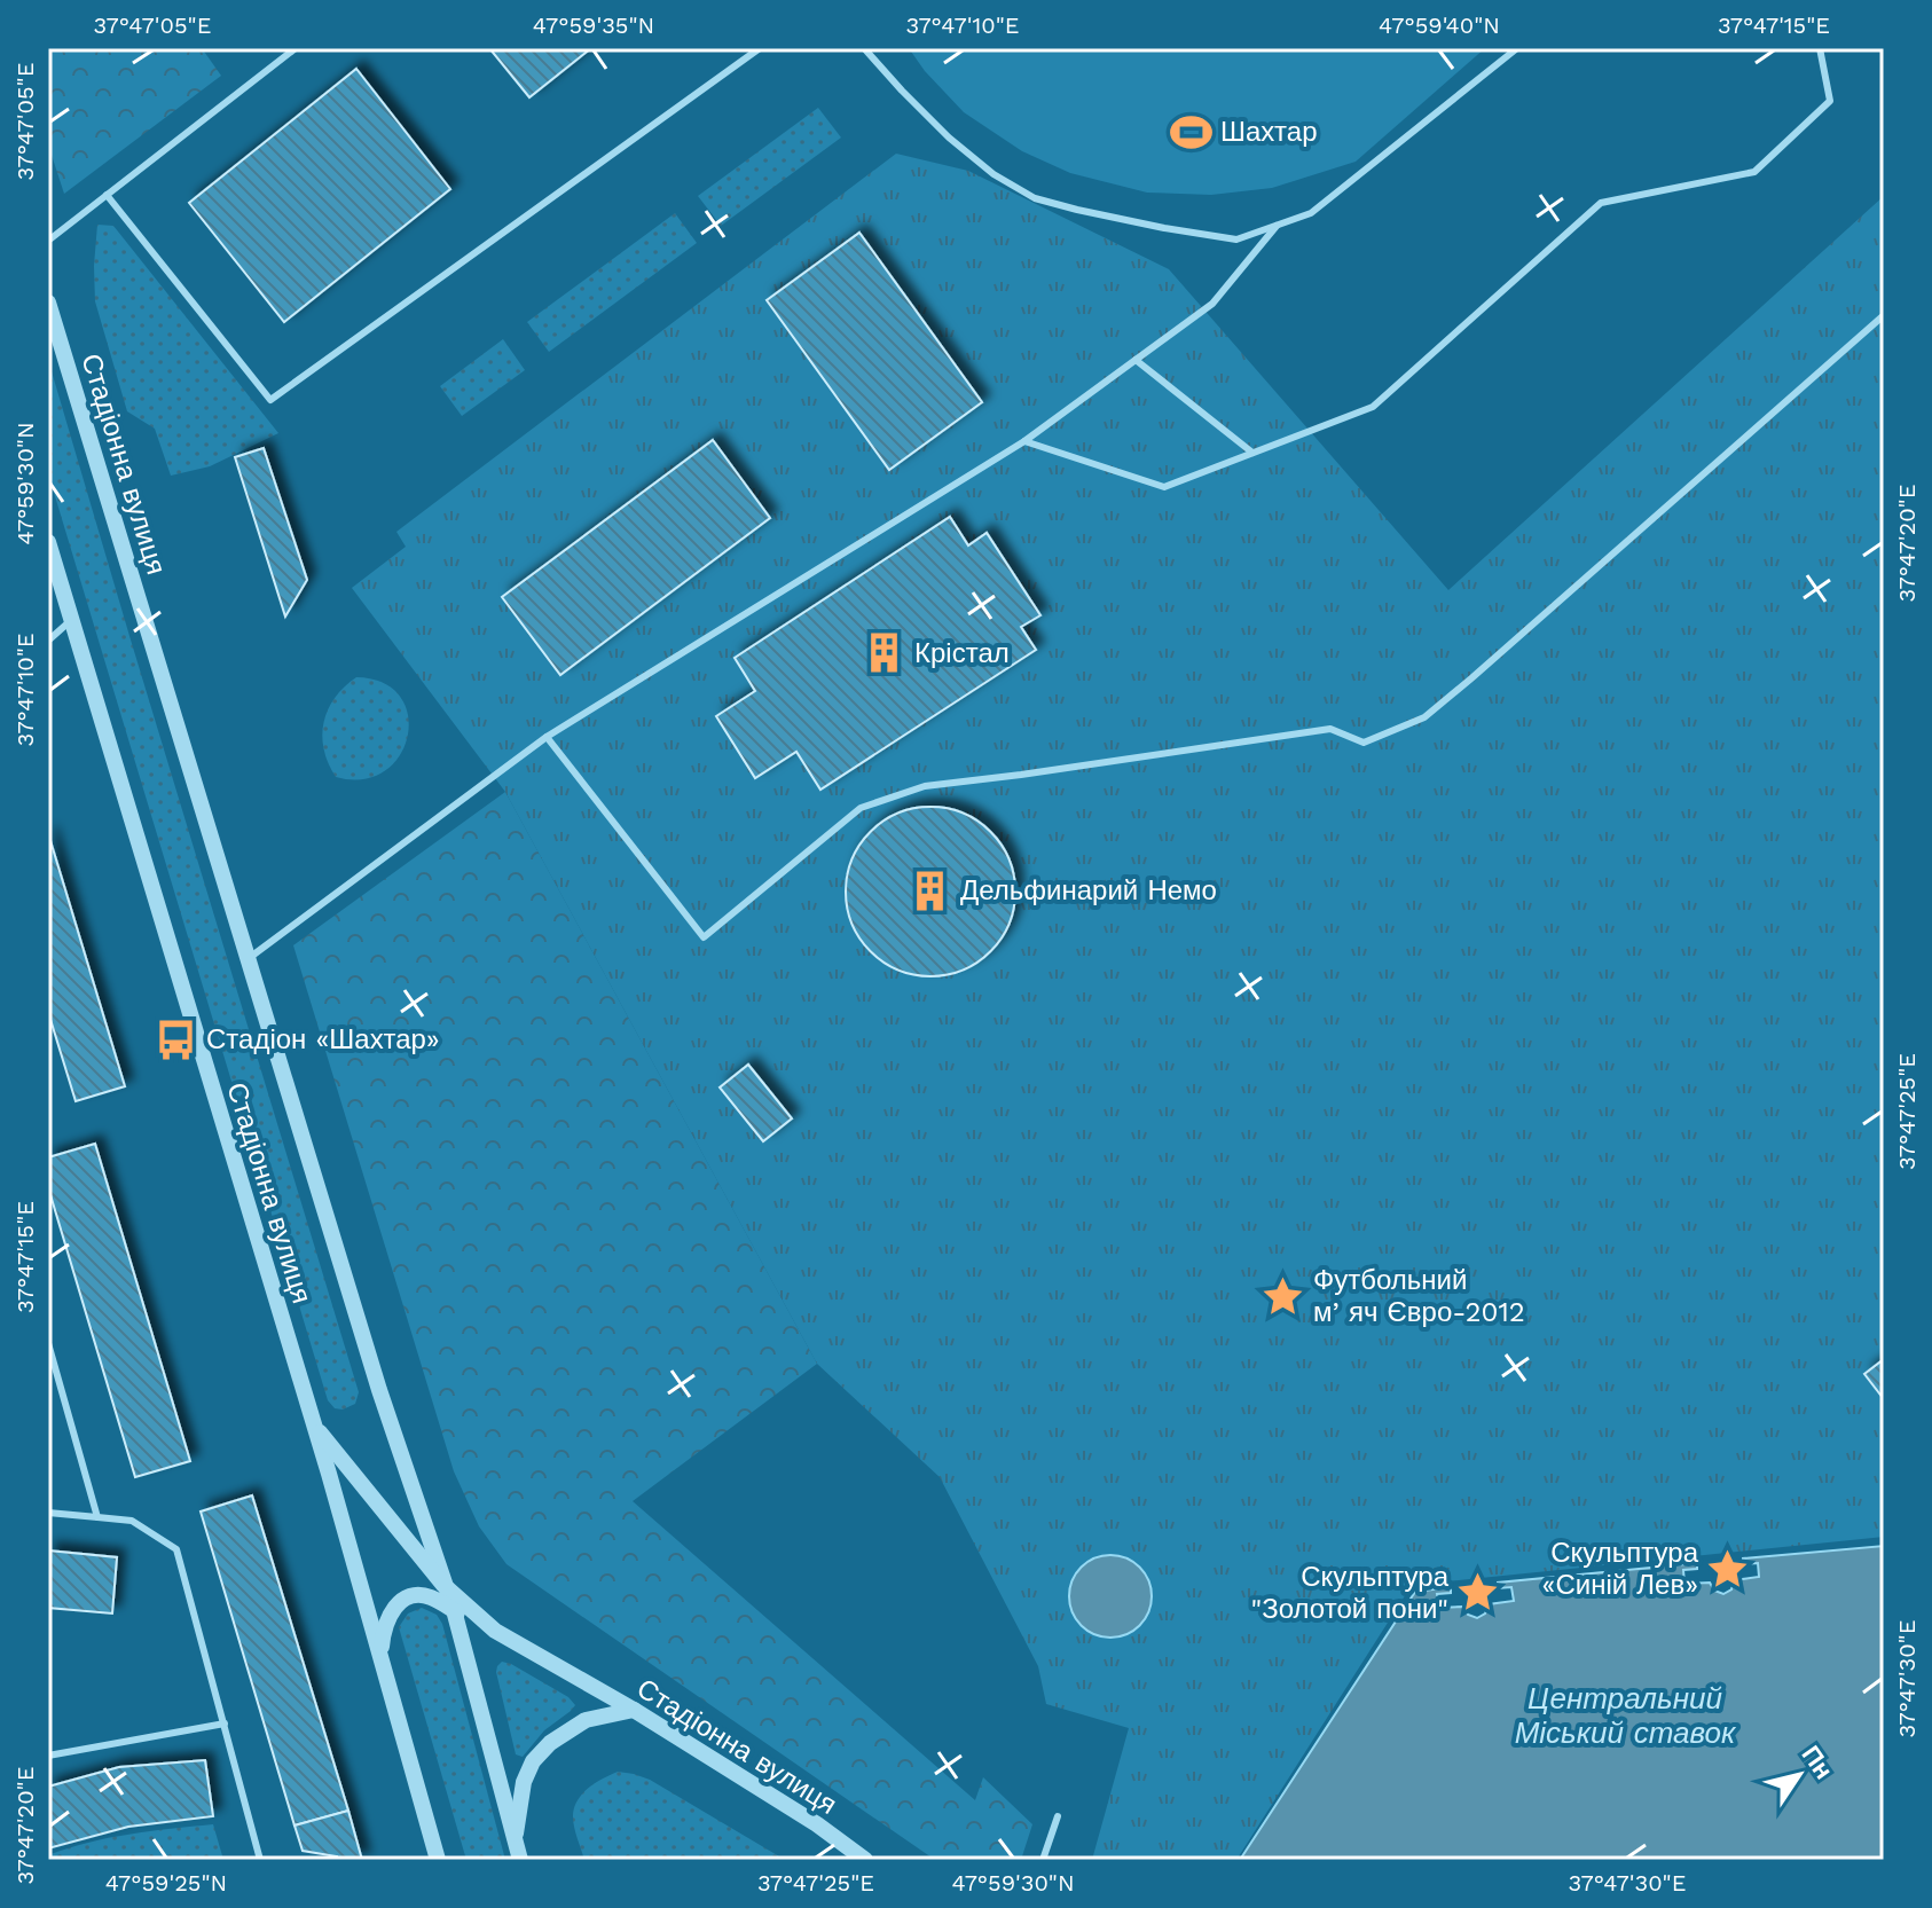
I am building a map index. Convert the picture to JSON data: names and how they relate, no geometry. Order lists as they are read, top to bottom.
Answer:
{
  "streets": {
    "street": ["Стадіонна вулиця"]
  },
  "water": ["Центральний Міський ставок"],
  "places": {
    "sports": ["Шахтар"],
    "building": ["Крістал", "Дельфинарий Немо"],
    "bus stop": ["Стадіон «Шахтар»"],
    "place": ["Футбольний мʼяч Євро-2012", "Скульптура «Синій Лев»", "Скульптура \"Золотой пони\""]
  },
  "north": "top right",
  "coordinates": [
    "37°47'05\"E",
    "47°59'35\"N",
    "37°47'10\"E",
    "47°59'40\"N",
    "37°47'15\"E",
    "47°59'30\"N",
    "37°47'20\"E",
    "37°47'25\"E",
    "37°47'30\"E",
    "47°59'25\"N"
  ]
}
